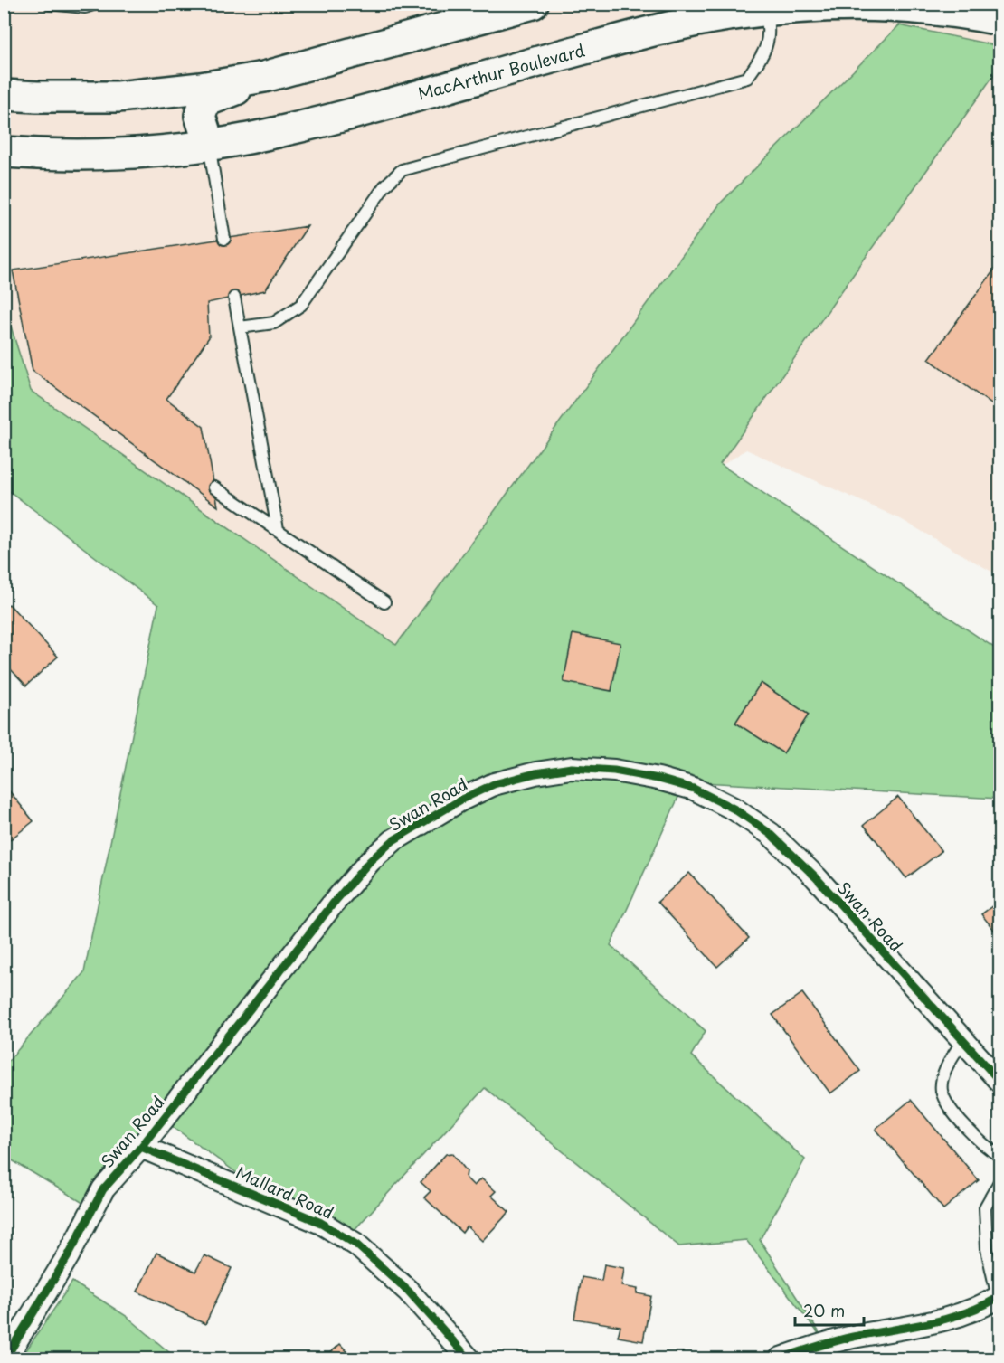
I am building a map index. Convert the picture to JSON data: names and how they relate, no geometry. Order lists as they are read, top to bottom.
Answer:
{
  "streets": {
    "main road": ["MacArthur Boulevard"],
    "street": ["Swan Road", "Mallard Road"]
  },
  "crossings": [
    ["Swan Road", "Mallard Road"]
  ],
  "scale_bar": "20 m"
}
